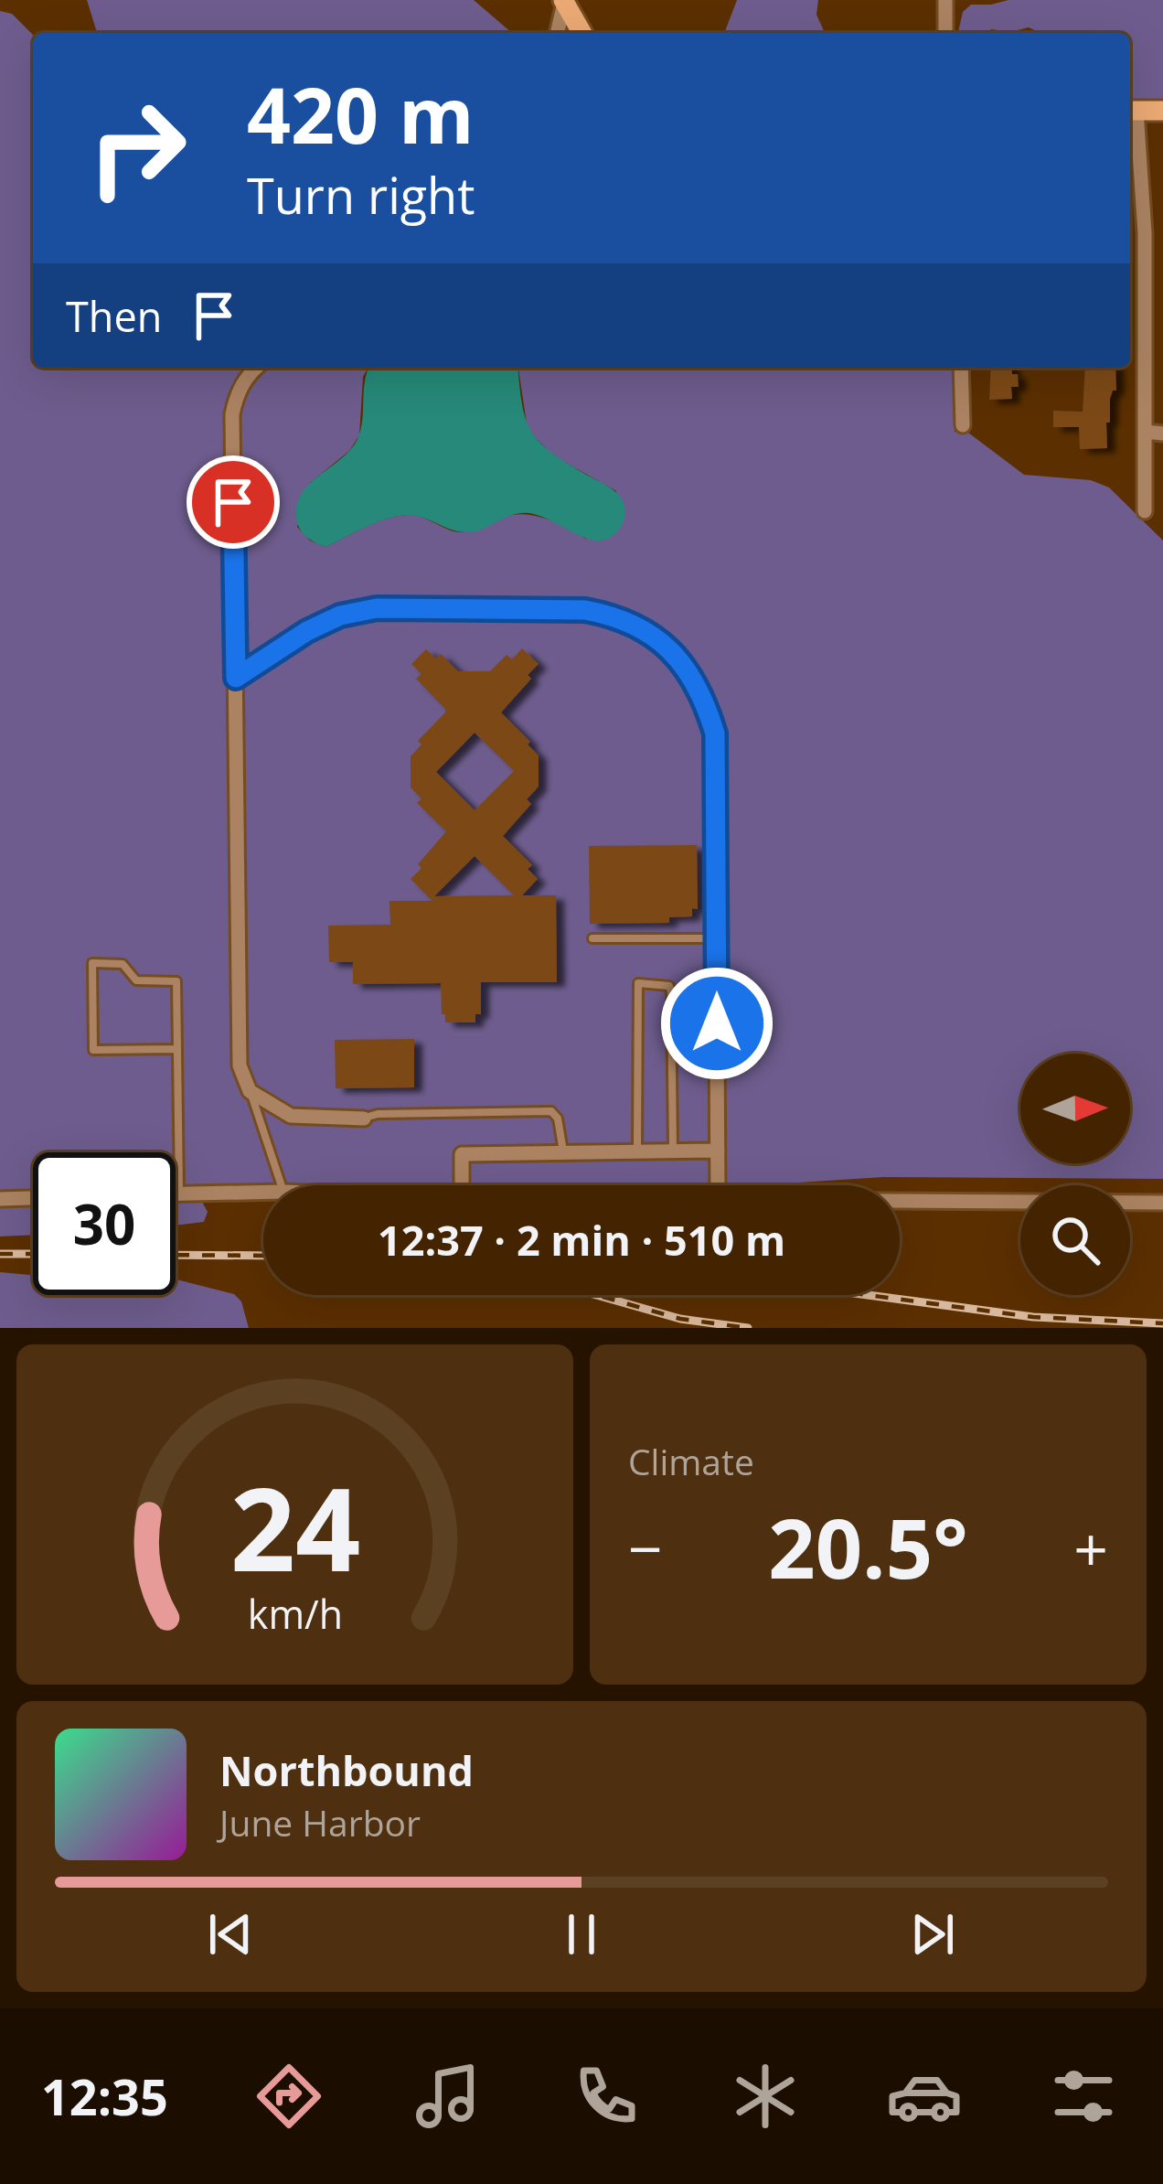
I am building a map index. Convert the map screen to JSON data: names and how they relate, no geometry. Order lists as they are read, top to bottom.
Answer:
{
  "north": "right",
  "page": {
    "turn": ["420 m", "Turn right"],
    "then": "Then",
    "limit": "30",
    "trip": "12:37 · 2 min · 510 m",
    "tile": "Climate",
    "heat": ["−", "20.5°", "+"],
    "song": ["Northbound", "June Harbor"],
    "tabs": "12:35",
    "gauge": ["24", "km/h"]
  }
}
